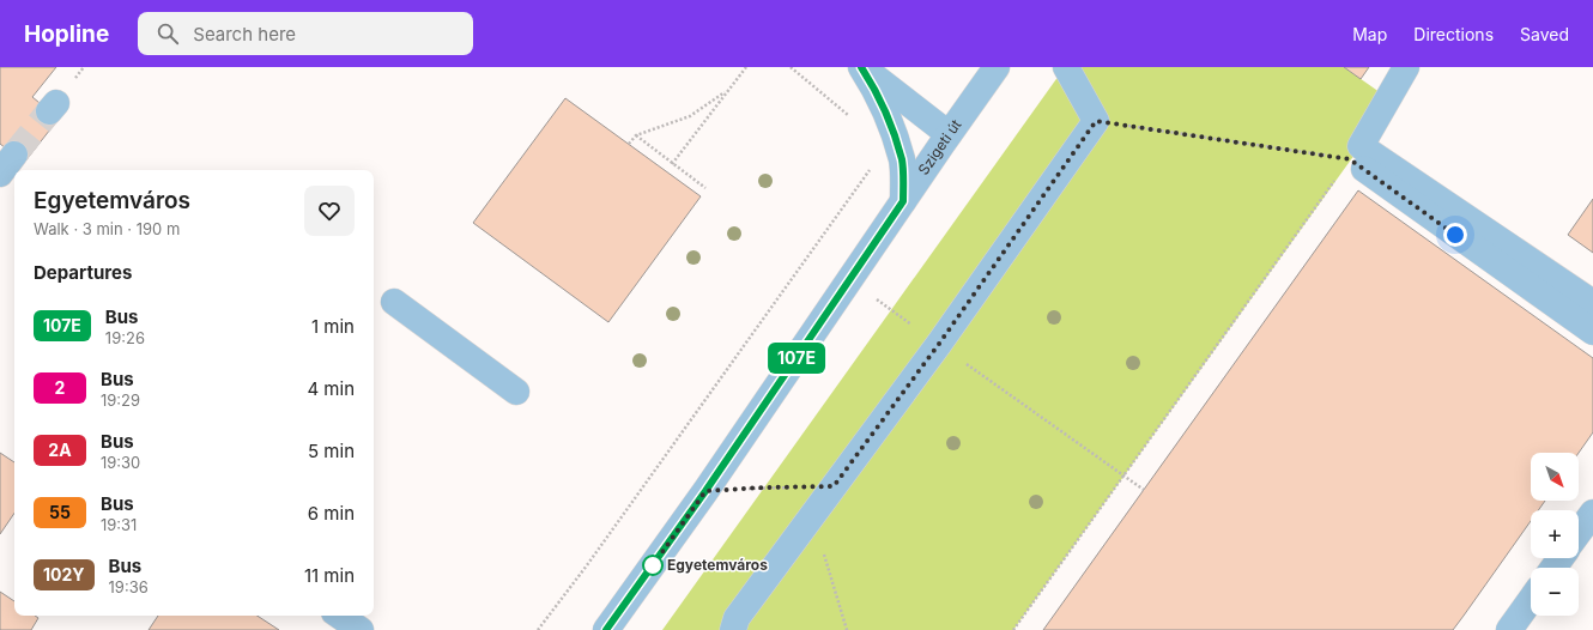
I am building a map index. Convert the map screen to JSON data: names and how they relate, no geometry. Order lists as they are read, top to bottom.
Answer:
{
  "streets": {
    "street": ["Szigeti út"]
  },
  "places": ["Egyetemváros"],
  "lines": ["bus line 107E"],
  "north": "bottom right",
  "page": {
    "header": "Hopline",
    "search": "Search here",
    "nav": ["Map", "Directions", "Saved"],
    "on_map": "107E",
    "heading": [
      ["Egyetemváros", "Walk · 3 min · 190 m"],
      "Departures"
    ],
    "list": [
      {
        "mark": "107E",
        "name": "Bus",
        "note": "19:26",
        "value": "1 min"
      },
      {
        "mark": "2",
        "name": "Bus",
        "note": "19:29",
        "value": "4 min"
      },
      {
        "mark": "2A",
        "name": "Bus",
        "note": "19:30",
        "value": "5 min"
      },
      {
        "mark": "55",
        "name": "Bus",
        "note": "19:31",
        "value": "6 min"
      },
      {
        "mark": "102Y",
        "name": "Bus",
        "note": "19:36",
        "value": "11 min"
      }
    ],
    "map_buttons": ["+", "−"]
  }
}
